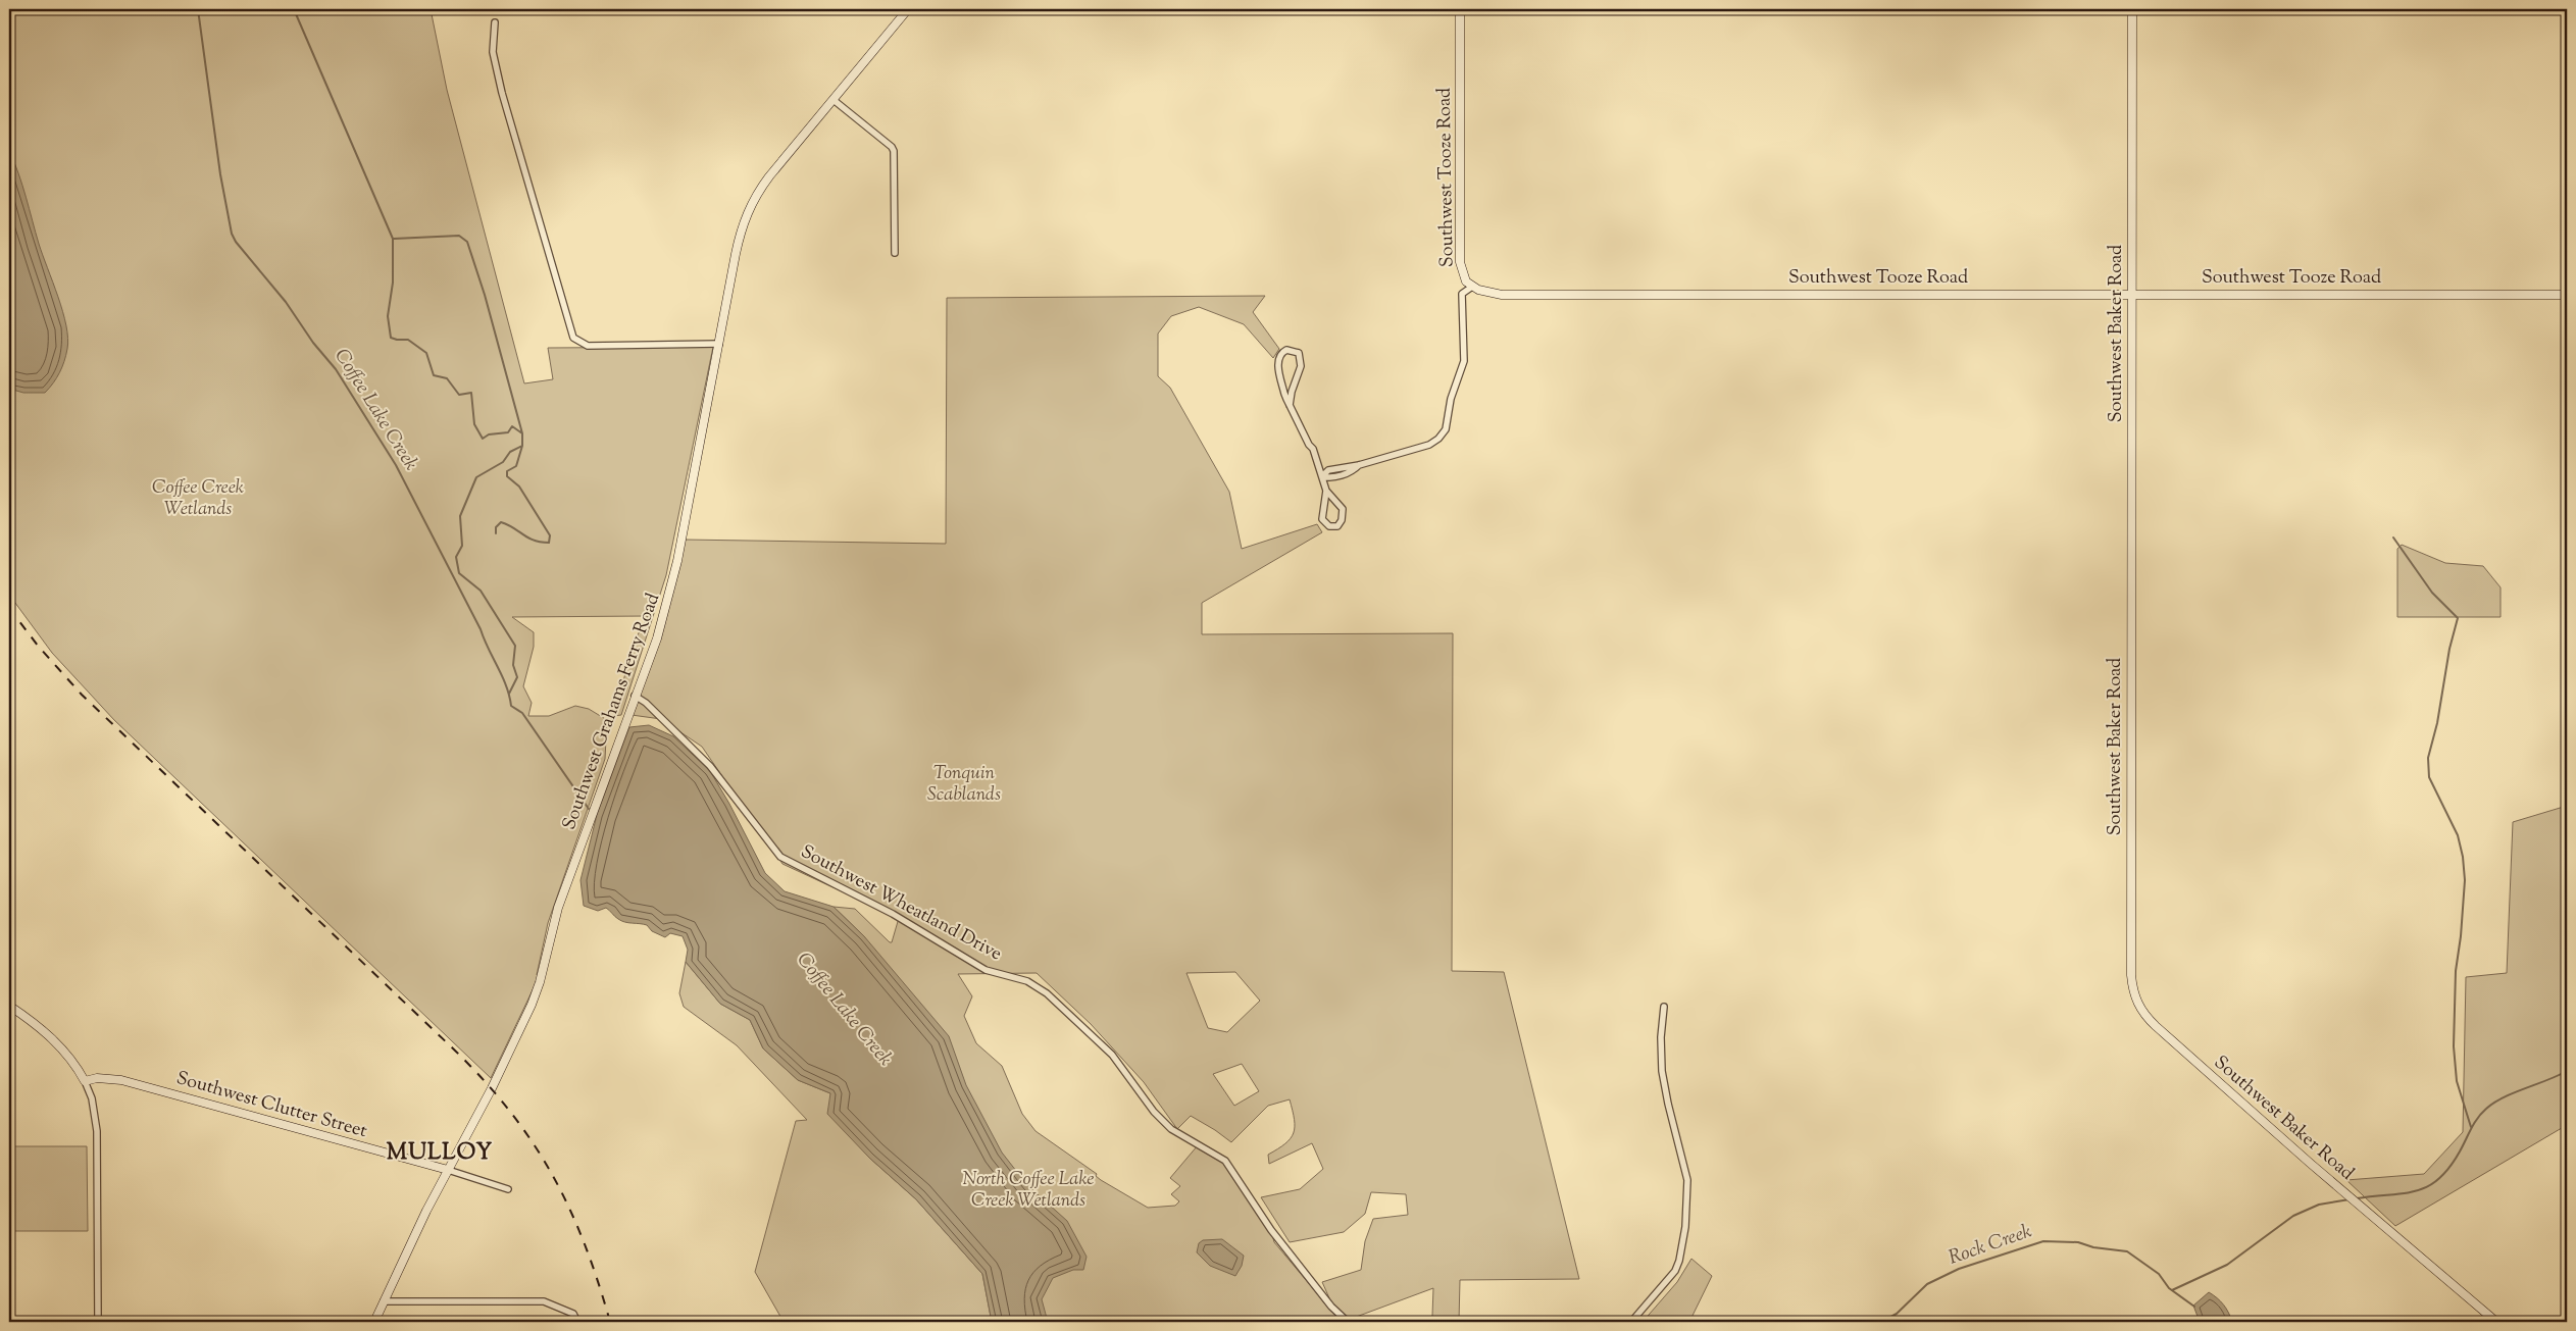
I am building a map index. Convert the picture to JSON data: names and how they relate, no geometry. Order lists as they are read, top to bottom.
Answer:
{
  "streets": {
    "main road": [
      "Southwest Tooze Road",
      "Southwest Baker Road",
      "Southwest Grahams Ferry Road",
      "Southwest Clutter Street"
    ],
    "street": ["Southwest Wheatland Drive"]
  },
  "crossings": [
    ["Southwest Tooze Road", "Southwest Baker Road"],
    ["Southwest Grahams Ferry Road", "Southwest Wheatland Drive"],
    ["Southwest Grahams Ferry Road", "Southwest Clutter Street"]
  ],
  "districts": ["MULLOY"],
  "water": ["Coffee Lake Creek", "Rock Creek"],
  "parks": ["Coffee Creek Wetlands", "Tonquin Scablands", "North Coffee Lake Creek Wetlands"]
}
